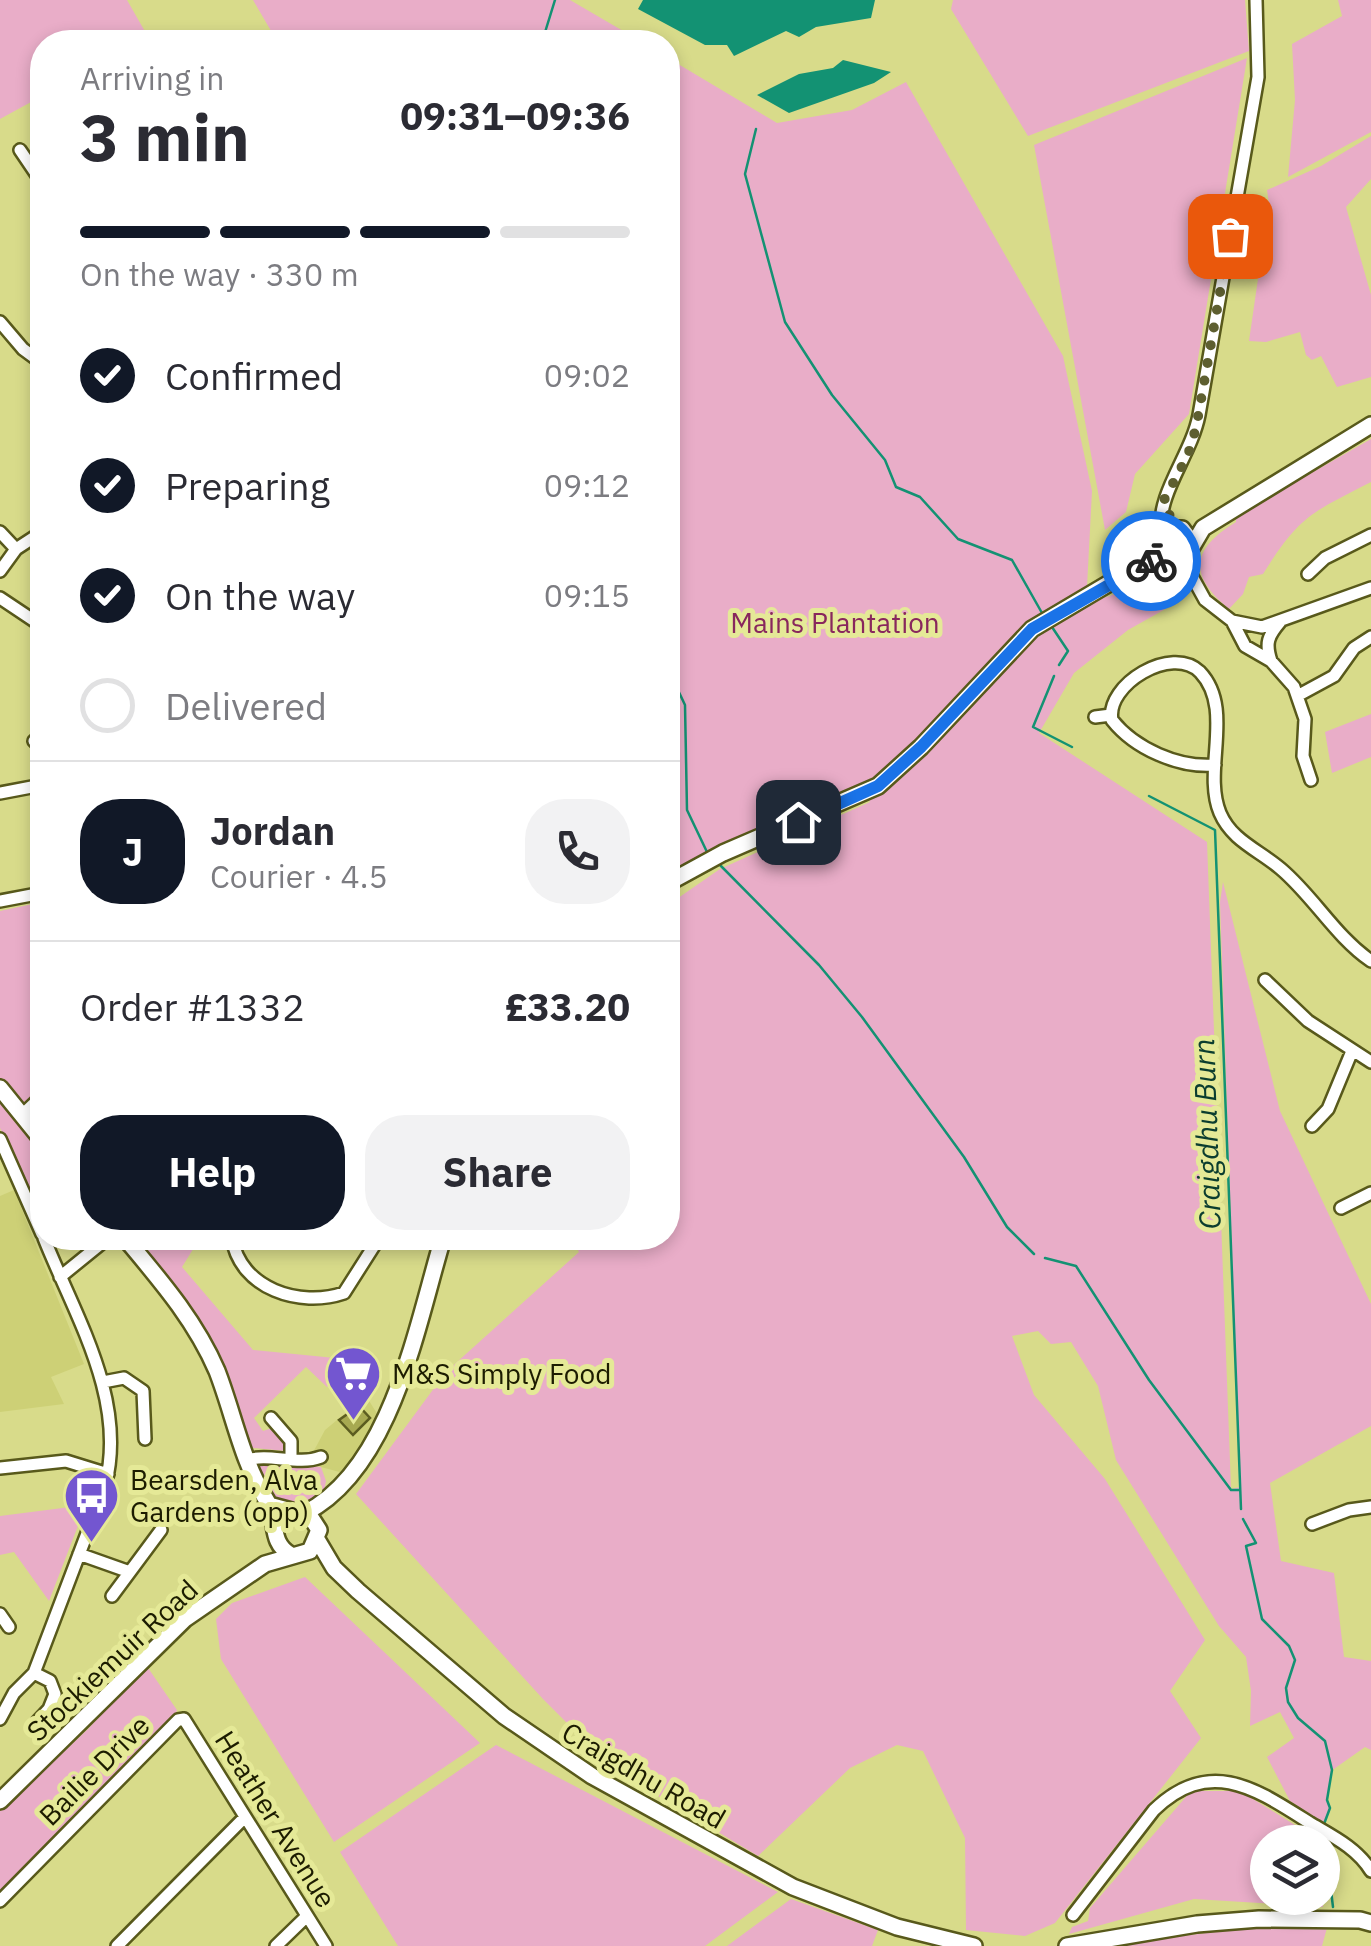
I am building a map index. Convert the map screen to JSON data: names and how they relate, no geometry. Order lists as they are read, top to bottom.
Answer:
{
  "streets": {
    "main road": ["Stockiemuir Road", "Craigdhu Road"],
    "street": ["Bailie Drive", "Heather Avenue"]
  },
  "crossings": [
    ["Stockiemuir Road", "Craigdhu Road"],
    ["Bailie Drive", "Heather Avenue"]
  ],
  "water": ["Craigdhu Burn"],
  "parks": ["Mains Plantation"],
  "places": {
    "supermarket": ["M&S Simply Food"],
    "bus stop": ["Bearsden, Alva Gardens (opp)"]
  },
  "page": {
    "heading": ["3 min", "Arriving in", "09:31–09:36"],
    "panel": [
      "Jordan",
      "Courier · 4.5",
      "Order #1332",
      "£33.20"
    ],
    "bar": "On the way · 330 m",
    "list": [
      ["Confirmed", "09:02"],
      ["Preparing", "09:12"],
      ["On the way", "09:15"],
      "Delivered"
    ],
    "round": "J",
    "buttons": ["Help", "Share"]
  }
}
